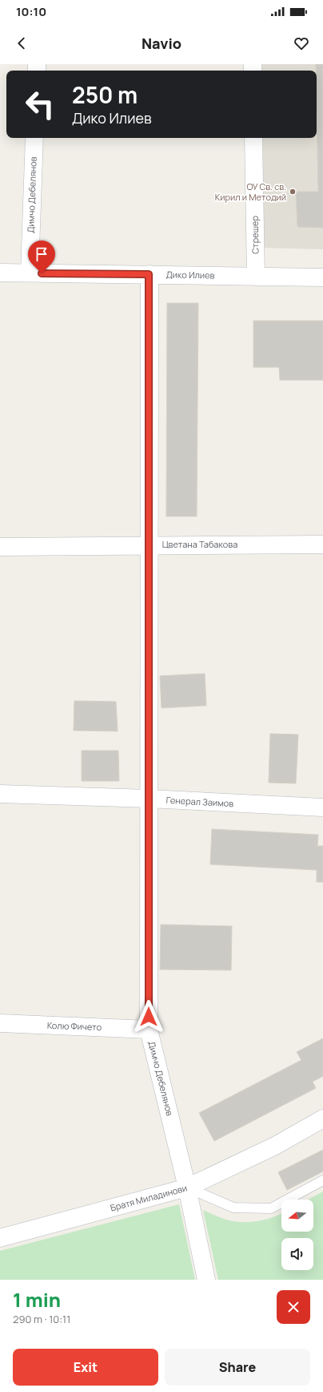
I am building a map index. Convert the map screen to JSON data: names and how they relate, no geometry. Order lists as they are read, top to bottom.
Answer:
{
  "streets": {
    "street": [
      "Димчо Дебелянов",
      "Стрешер",
      "Дико Илиев",
      "Цветана Табакова",
      "Генерал Заимов",
      "Колю Фичето",
      "Братя Миладинови"
    ]
  },
  "crossings": [
    ["Димчо Дебелянов", "Дико Илиев"],
    ["Димчо Дебелянов", "Цветана Табакова"],
    ["Димчо Дебелянов", "Генерал Заимов"],
    ["Димчо Дебелянов", "Колю Фичето"],
    ["Димчо Дебелянов", "Братя Миладинови"],
    ["Стрешер", "Дико Илиев"]
  ],
  "places": ["ОУ Св. св. Кирил и Методий"],
  "north": "left",
  "page": {
    "status": "10:10",
    "header": "Navio",
    "turn": ["250 m", "Дико Илиев"],
    "heading": ["1 min", "290 m · 10:11"],
    "buttons": ["Exit", "Share"]
  }
}
